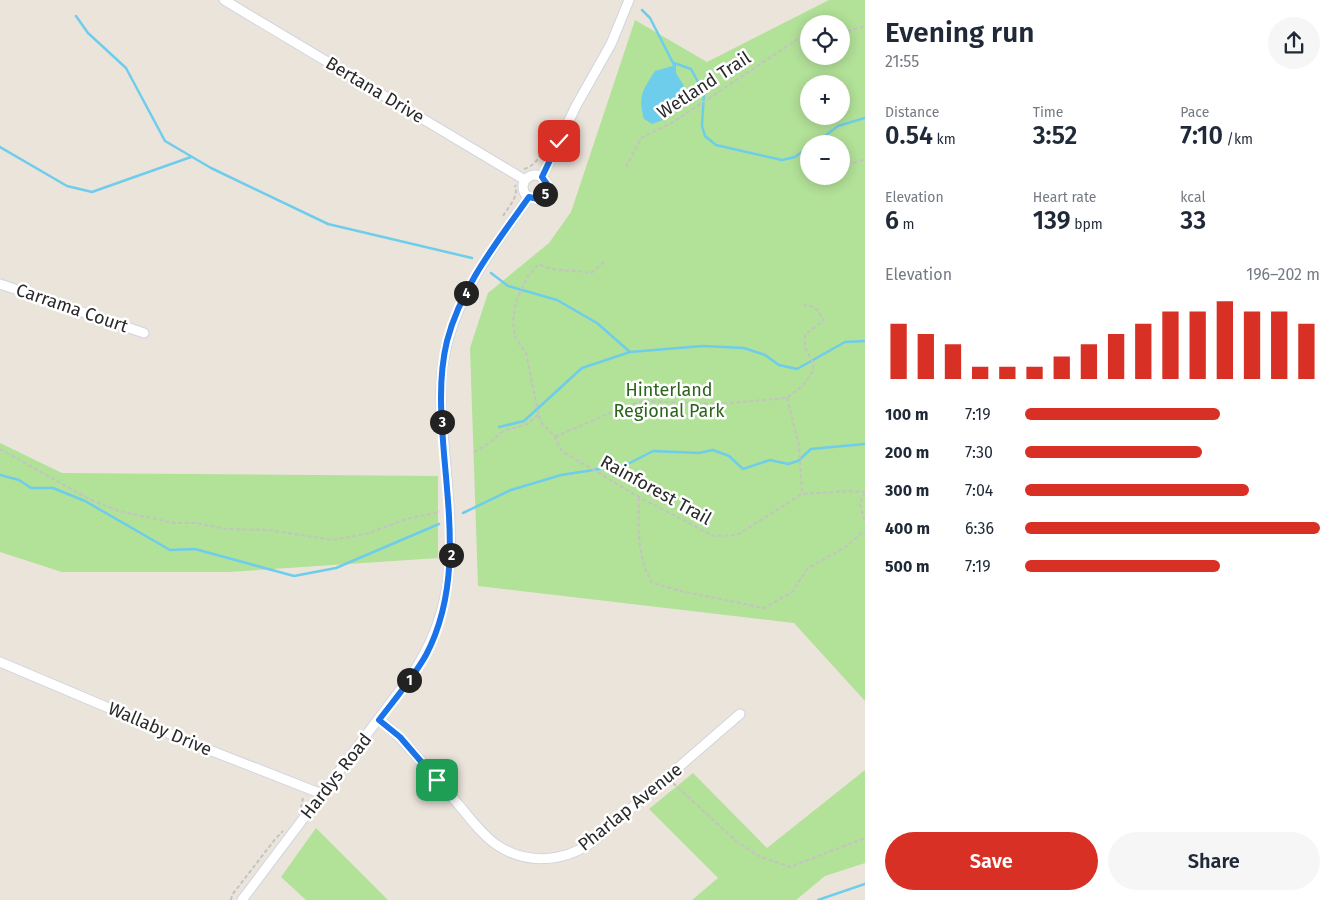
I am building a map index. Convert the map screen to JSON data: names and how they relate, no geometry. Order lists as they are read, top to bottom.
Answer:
{
  "streets": {
    "street": [
      "Bertana Drive",
      "Carrama Court",
      "Wallaby Drive",
      "Hardys Road",
      "Pharlap Avenue"
    ],
    "path": ["Wetland Trail", "Rainforest Trail"]
  },
  "crossings": [
    ["Bertana Drive", "Hardys Road"],
    ["Wallaby Drive", "Hardys Road"],
    ["Hardys Road", "Pharlap Avenue"]
  ],
  "parks": ["Hinterland Regional Park"],
  "page": {
    "heading": ["Evening run", "21:55"],
    "map_buttons": ["+", "−"],
    "stats": [
      ["Distance", "0.54 km"],
      ["Time", "3:52"],
      ["Pace", "7:10 /km"],
      ["Elevation", "6 m"],
      ["Heart rate", "139 bpm"],
      ["kcal", "33"]
    ],
    "pins": [
      "5",
      "4",
      "3",
      "2",
      "1"
    ],
    "chart": ["Elevation", "196–202 m"],
    "list": [
      {
        "name": "100 m",
        "note": "7:19"
      },
      {
        "name": "200 m",
        "note": "7:30"
      },
      {
        "name": "300 m",
        "note": "7:04"
      },
      {
        "name": "400 m",
        "note": "6:36"
      },
      {
        "name": "500 m",
        "note": "7:19"
      }
    ],
    "buttons": ["Save", "Share"]
  }
}
